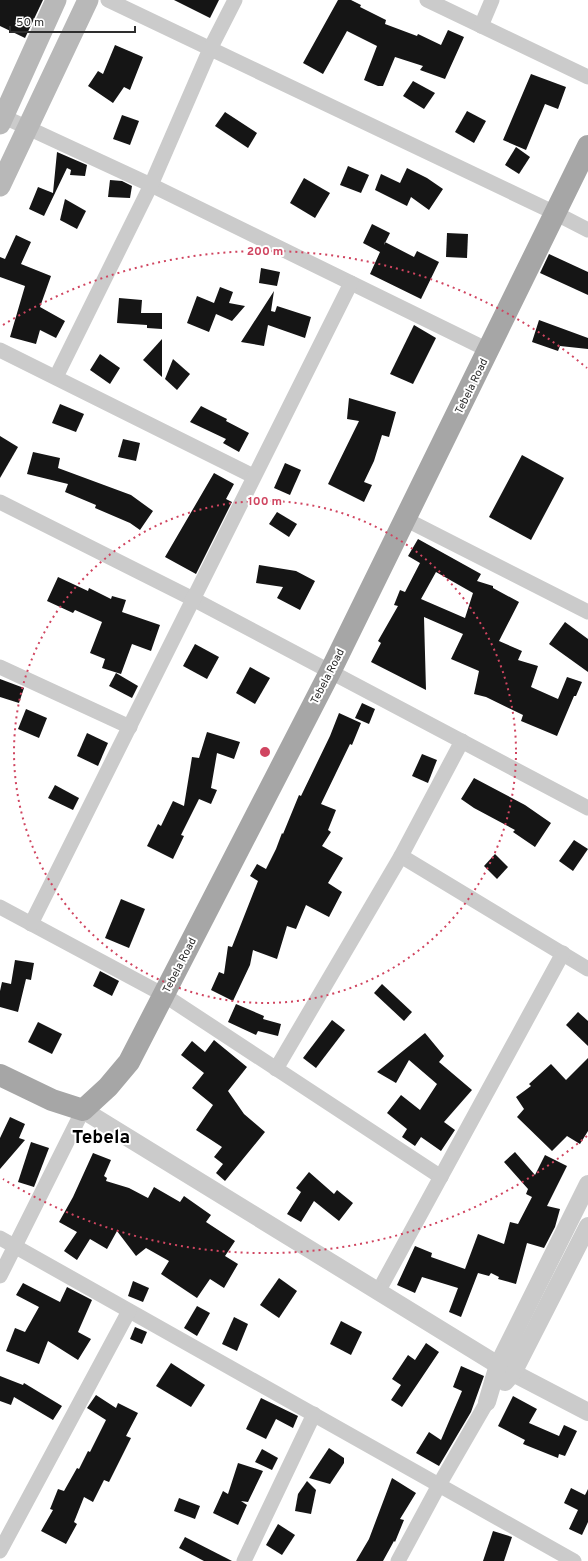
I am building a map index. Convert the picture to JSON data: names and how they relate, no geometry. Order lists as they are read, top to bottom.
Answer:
{
  "streets": {
    "main road": ["Tebela Road"]
  },
  "districts": ["Tebela"],
  "scale_bar": "50 m",
  "rings": ["200 m", "100 m"]
}
